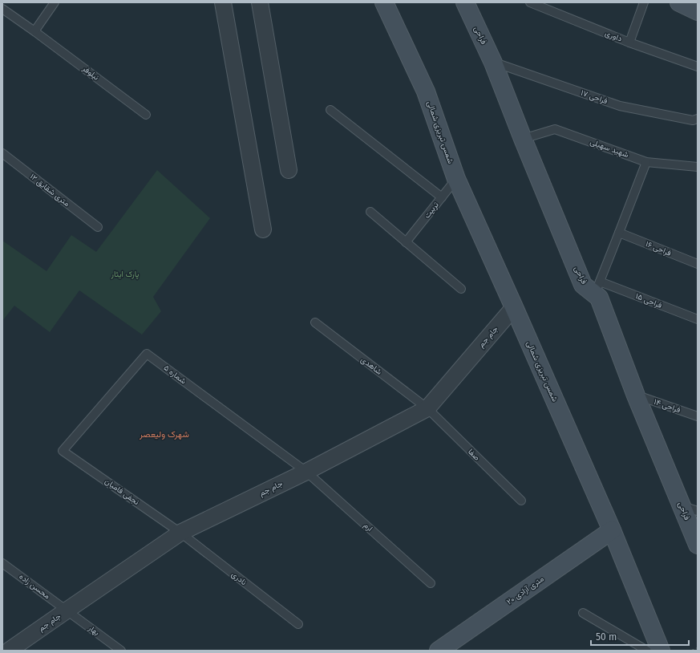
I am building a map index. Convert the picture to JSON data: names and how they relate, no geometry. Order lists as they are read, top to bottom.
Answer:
{
  "streets": {
    "street": [
      "فراحی",
      "شمس تبریزی شمالی",
      "جام جم",
      "۲۰ متری آزادی"
    ],
    "lane": [
      "داوری",
      "نیلوفر",
      "فراحی ۱۷",
      "شهید سهیلی",
      "۱۲ متری شقایق",
      "تربیت",
      "فراحی ۱۶",
      "فراحی ۱۵",
      "شاهدی",
      "شماره ۵",
      "فراحی ۱۴",
      "صفا",
      "نجفی فامیان",
      "ارم",
      "نادری",
      "محسن زاده",
      "بهار"
    ]
  },
  "crossings": [
    ["فراحی", "فراحی ۱۷"],
    ["فراحی", "شهید سهیلی"],
    ["فراحی", "فراحی ۱۵"],
    ["فراحی", "فراحی ۱۴"],
    ["شمس تبریزی شمالی", "تربیت"],
    ["شمس تبریزی شمالی", "جام جم"],
    ["شمس تبریزی شمالی", "۲۰ متری آزادی"],
    ["جام جم", "شاهدی"],
    ["جام جم", "شماره ۵"],
    ["جام جم", "صفا"],
    ["جام جم", "نجفی فامیان"],
    ["جام جم", "ارم"],
    ["جام جم", "نادری"],
    ["جام جم", "محسن زاده"],
    ["جام جم", "بهار"],
    ["شاهدی", "صفا"],
    ["شماره ۵", "نجفی فامیان"],
    ["شماره ۵", "ارم"],
    ["نجفی فامیان", "نادری"],
    ["محسن زاده", "بهار"]
  ],
  "districts": ["شهرک ولیعصر"],
  "parks": ["پارک ایثار"],
  "scale_bar": "50 m"
}
